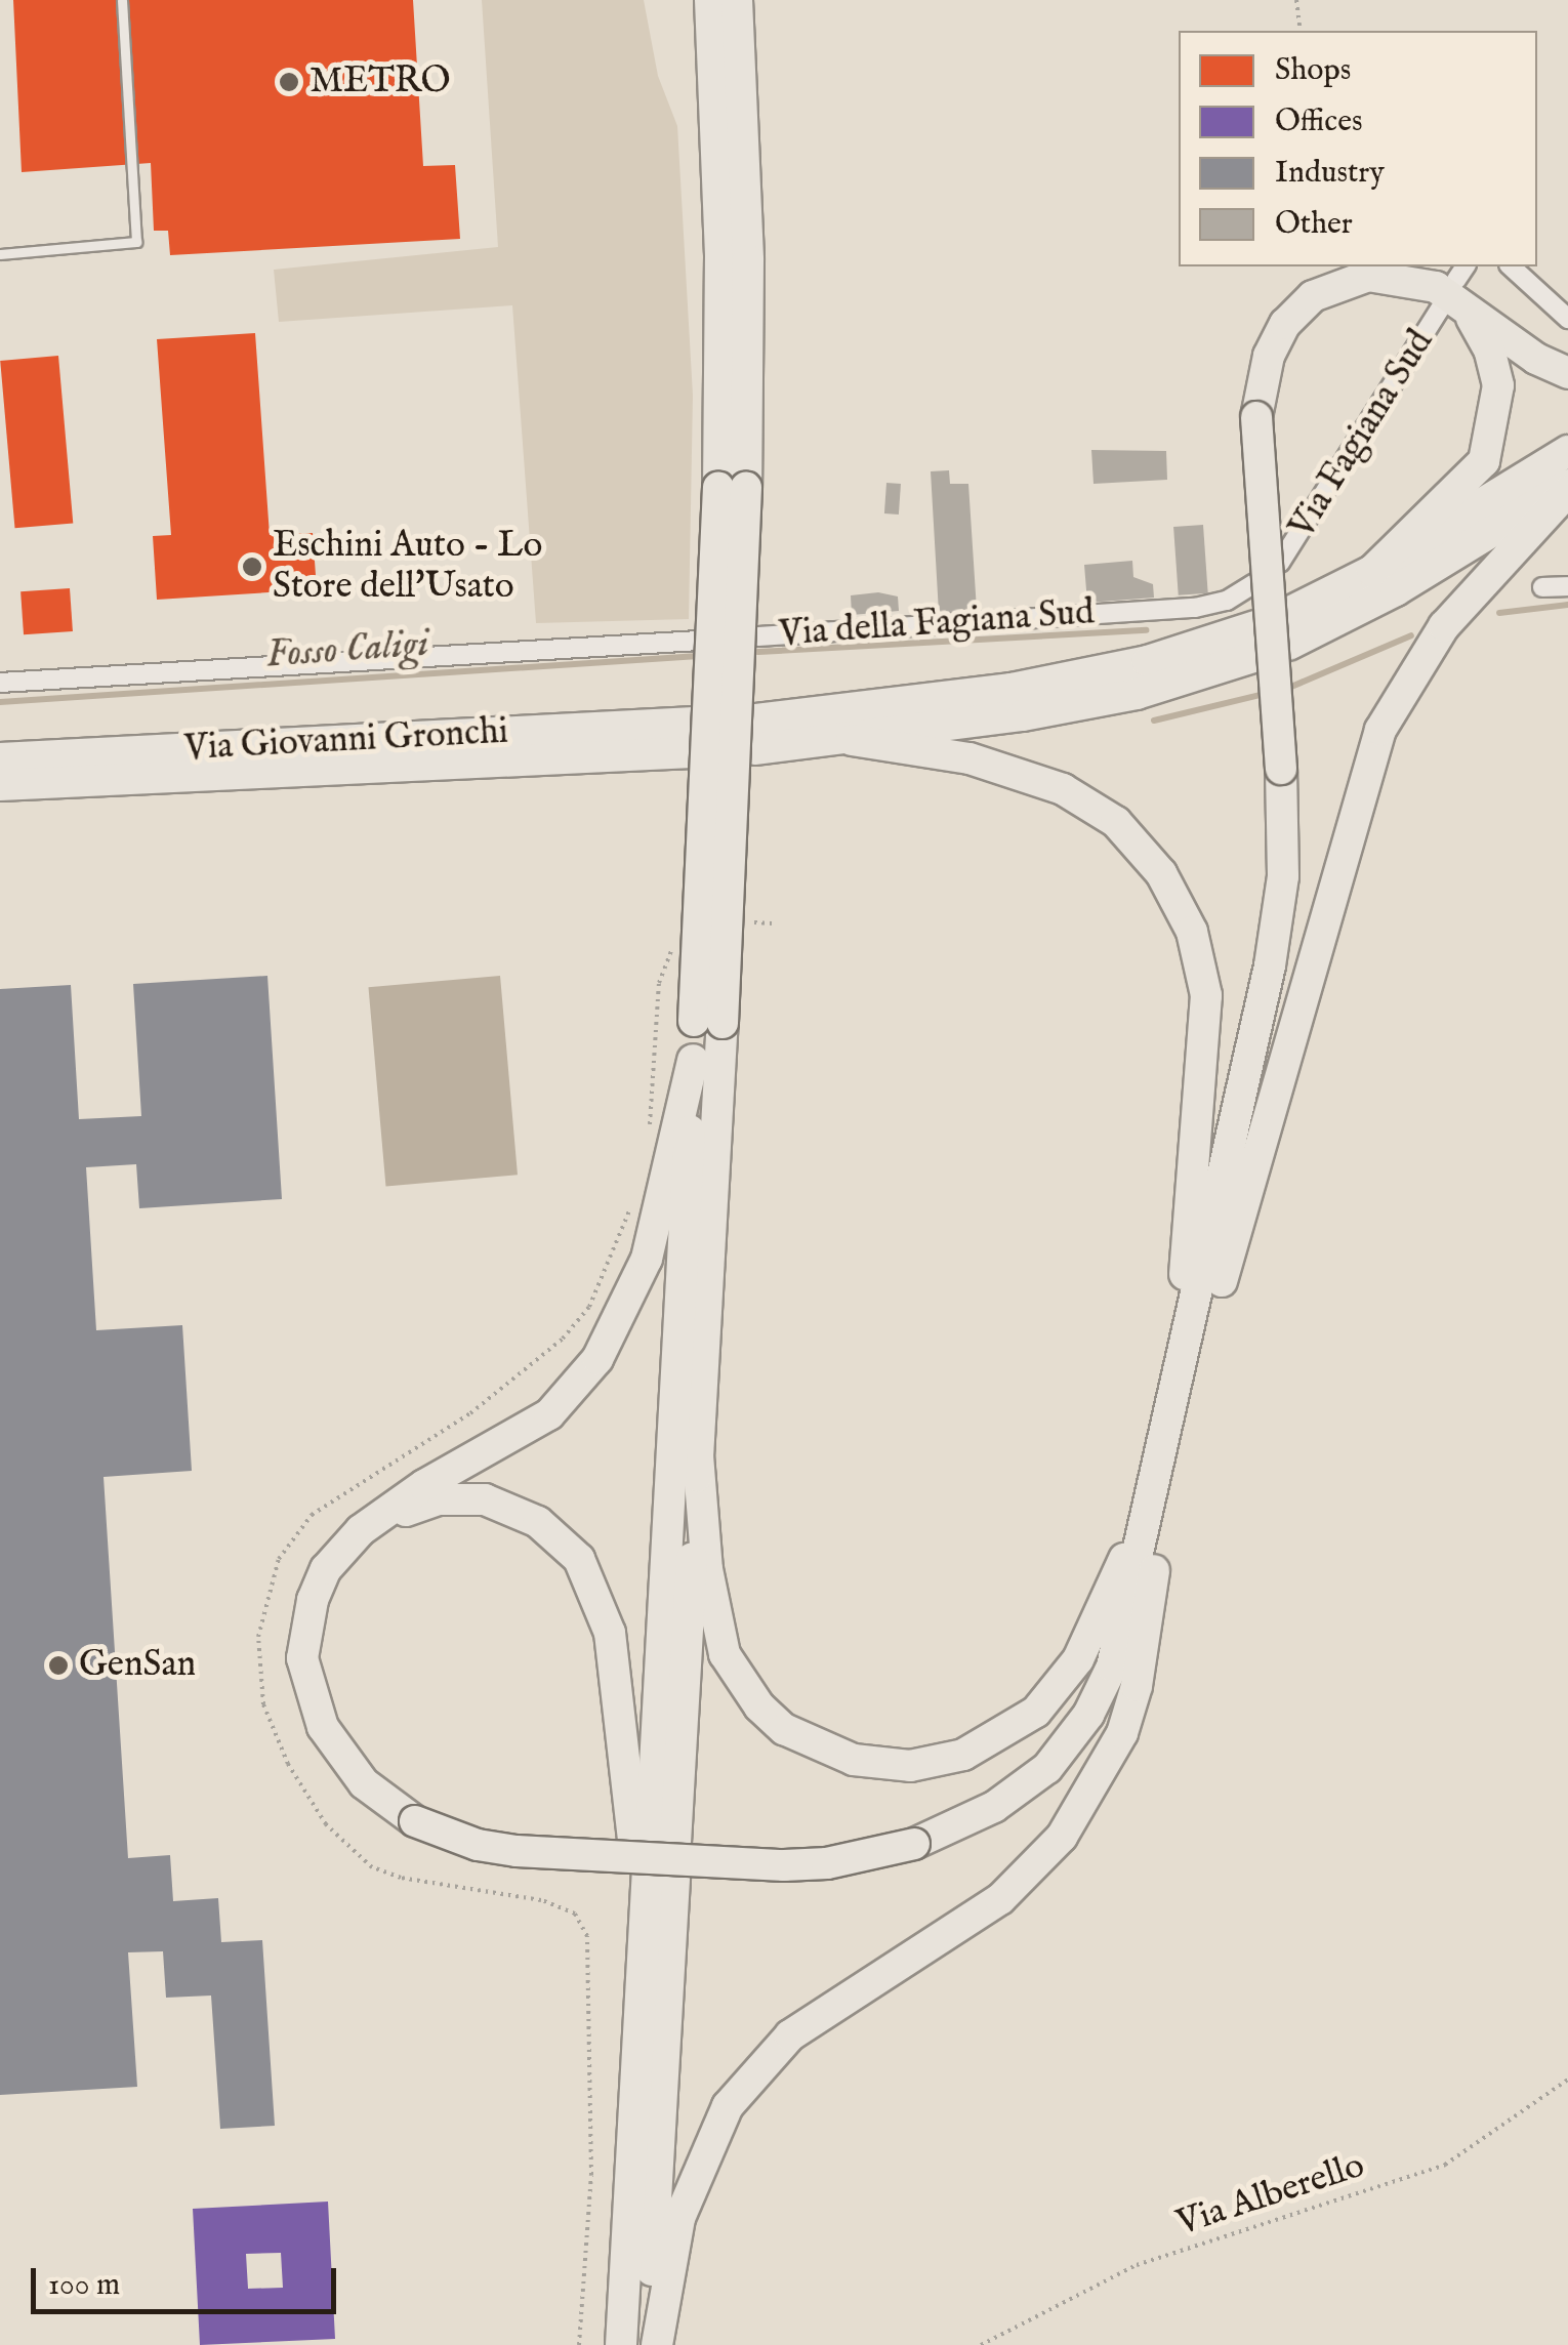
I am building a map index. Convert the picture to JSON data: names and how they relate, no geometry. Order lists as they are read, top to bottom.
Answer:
{
  "streets": {
    "main road": ["Via Giovanni Gronchi"],
    "street": ["Via Fagiana Sud", "Via della Fagiana Sud"],
    "path": ["Via Alberello"]
  },
  "water": ["Fosso Caligi"],
  "places": ["METRO", "Eschini Auto - Lo Store dell'Usato", "GenSan"],
  "legend": [
    "Shops",
    "Offices",
    "Industry",
    "Other"
  ],
  "scale_bar": "100 m"
}
